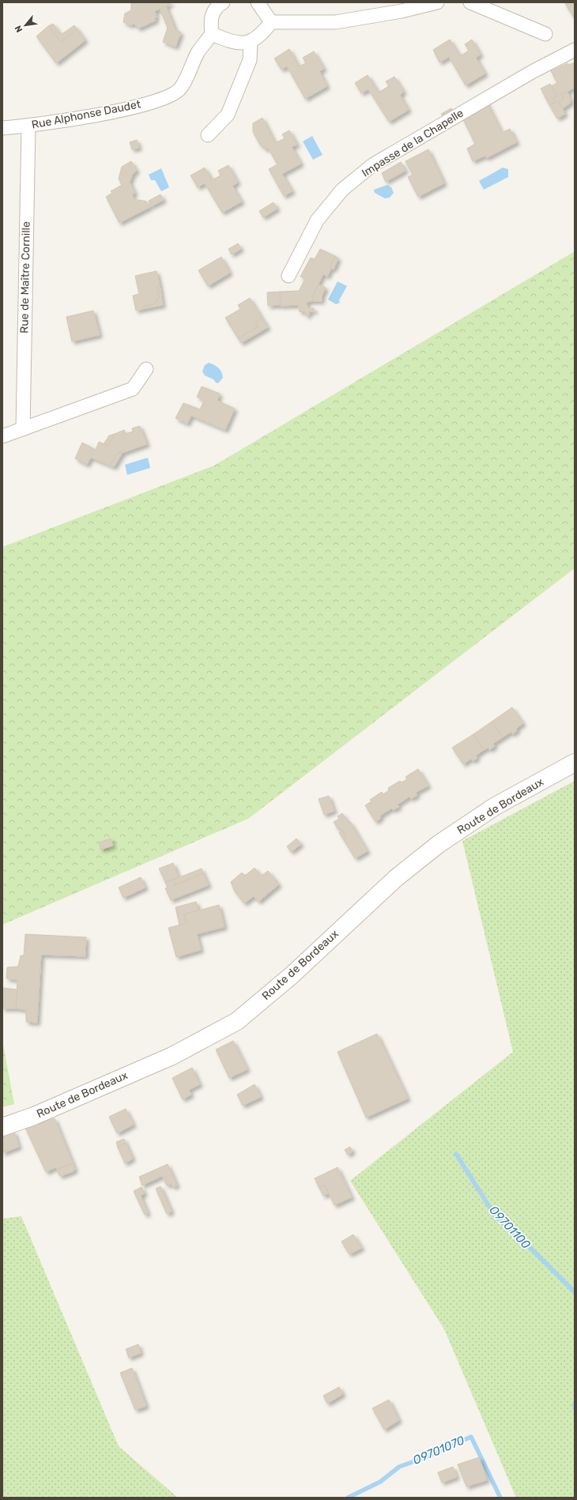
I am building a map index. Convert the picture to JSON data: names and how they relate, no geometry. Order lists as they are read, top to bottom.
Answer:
{
  "streets": {
    "street": [
      "Rue Alphonse Daudet",
      "Impasse de la Chapelle",
      "Rue de Maître Cornille",
      "Route de Bordeaux"
    ]
  },
  "crossings": [
    ["Rue Alphonse Daudet", "Rue de Maître Cornille"]
  ],
  "water": ["O9701100", "O9701070"],
  "north": "bottom left"
}
